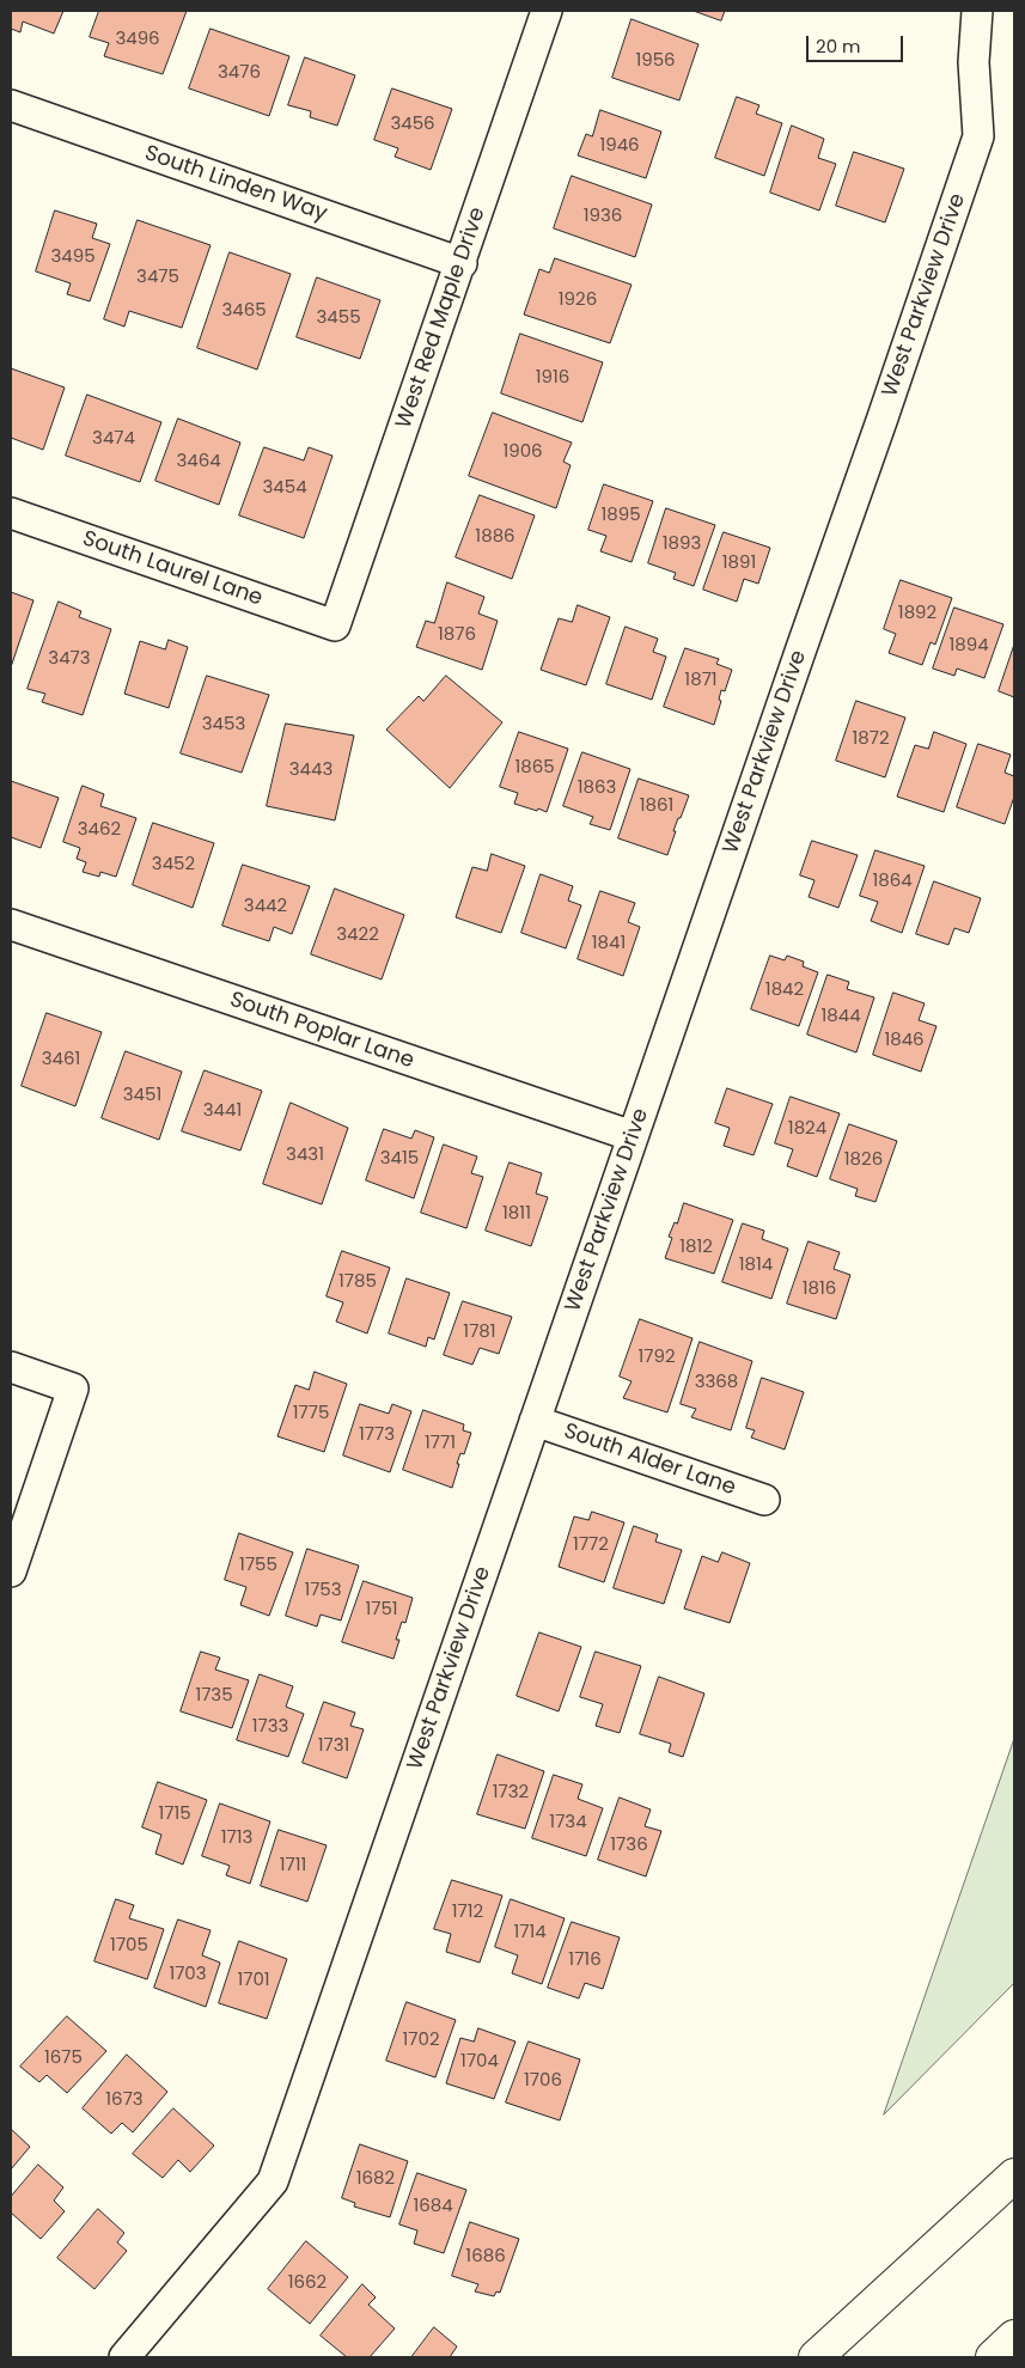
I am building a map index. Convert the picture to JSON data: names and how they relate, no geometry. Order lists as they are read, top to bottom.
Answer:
{
  "streets": {
    "street": [
      "South Linden Way",
      "West Parkview Drive",
      "West Red Maple Drive",
      "South Laurel Lane",
      "South Poplar Lane",
      "South Alder Lane"
    ]
  },
  "crossings": [
    ["South Linden Way", "West Red Maple Drive"],
    ["West Parkview Drive", "South Poplar Lane"],
    ["West Parkview Drive", "South Alder Lane"],
    ["West Red Maple Drive", "South Laurel Lane"]
  ],
  "house_numbers": [
    "3496",
    "1956",
    "3476",
    "3456",
    "1946",
    "1936",
    "3495",
    "3475",
    "1926",
    "3465",
    "3455",
    "1916",
    "3474",
    "1906",
    "3464",
    "3454",
    "1895",
    "1886",
    "1893",
    "1891",
    "1892",
    "1876",
    "1894",
    "3473",
    "1871",
    "3453",
    "1872",
    "1865",
    "3443",
    "1863",
    "1861",
    "3462",
    "3452",
    "1864",
    "3442",
    "3422",
    "1841",
    "1842",
    "1844",
    "1846",
    "3461",
    "3451",
    "3441",
    "1824",
    "3431",
    "3415",
    "1826",
    "1811",
    "1812",
    "1814",
    "1785",
    "1816",
    "1781",
    "1792",
    "3368",
    "1775",
    "1773",
    "1771",
    "1772",
    "1755",
    "1753",
    "1751",
    "1735",
    "1733",
    "1731",
    "1732",
    "1715",
    "1734",
    "1713",
    "1736",
    "1711",
    "1712",
    "1714",
    "1705",
    "1716",
    "1703",
    "1701",
    "1702",
    "1675",
    "1704",
    "1706",
    "1673",
    "1682",
    "1684",
    "1686",
    "1662"
  ],
  "scale_bar": "20 m"
}
